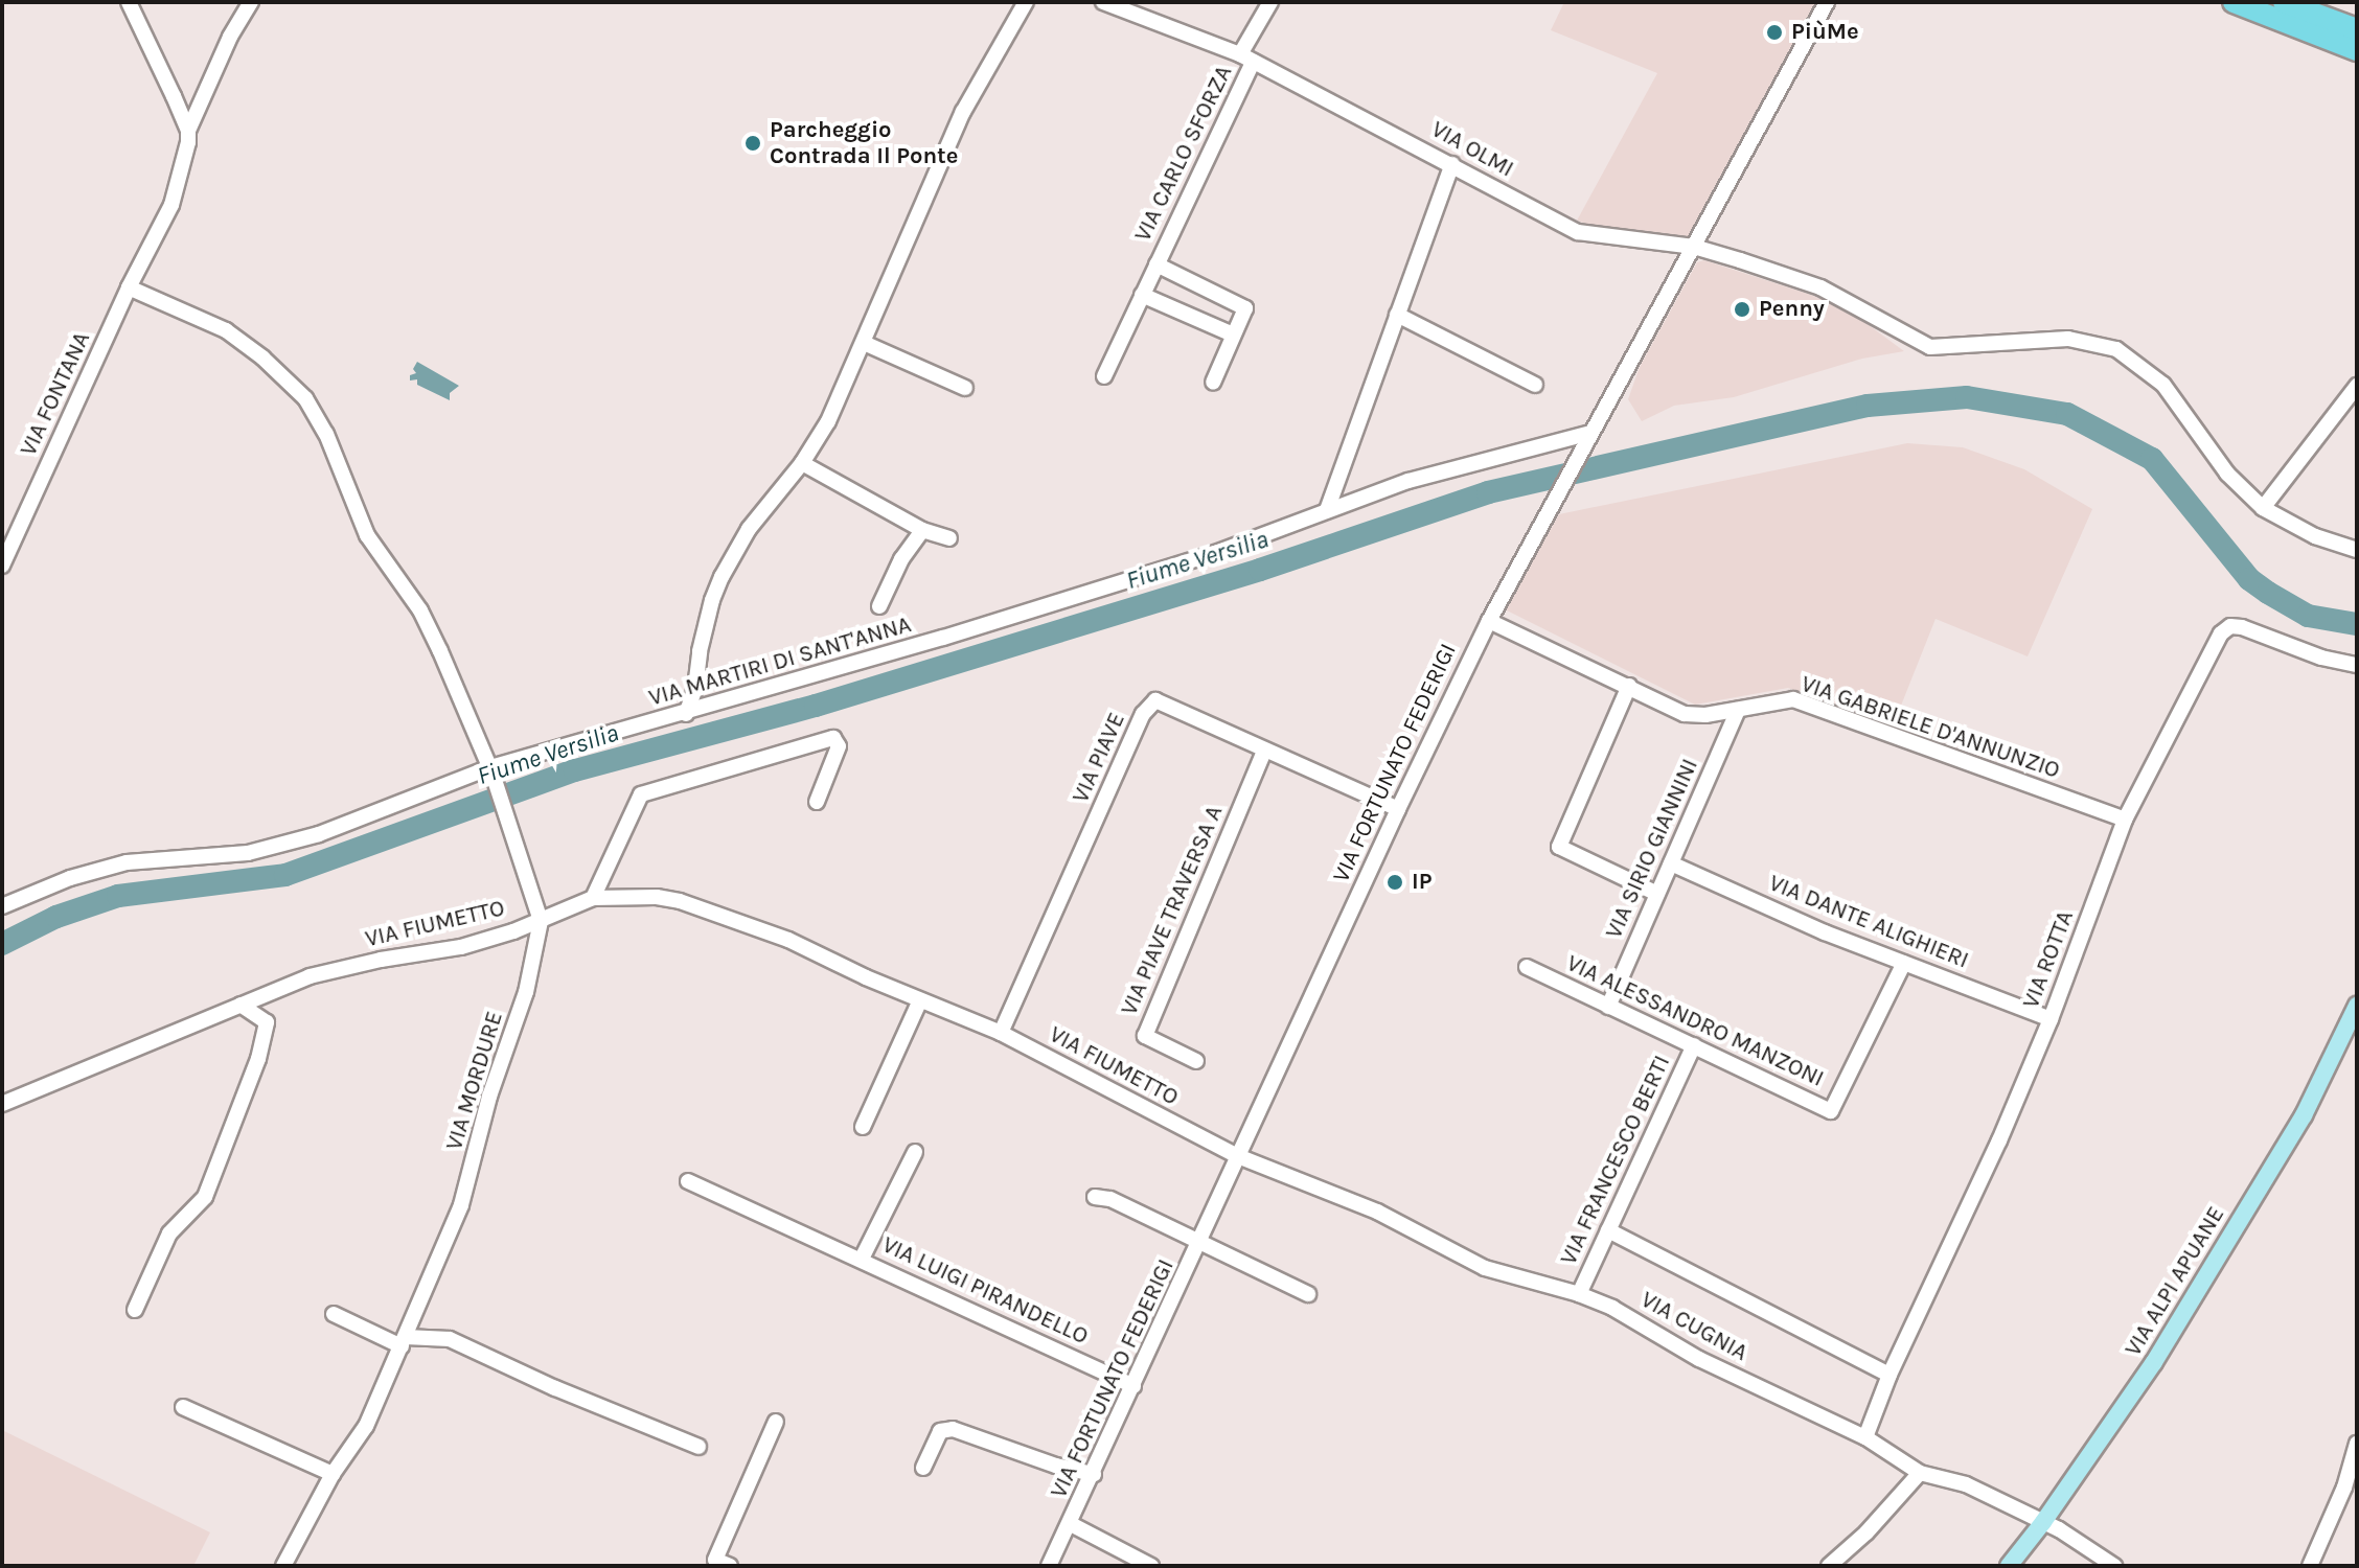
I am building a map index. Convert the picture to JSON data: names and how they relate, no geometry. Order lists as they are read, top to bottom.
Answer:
{
  "streets": {
    "main road": ["VIA ALPI APUANE"],
    "street": [
      "VIA OLMI",
      "VIA CARLO SFORZA",
      "VIA FONTANA",
      "VIA MARTIRI DI SANT'ANNA",
      "VIA GABRIELE D'ANNUNZIO",
      "VIA PIAVE",
      "VIA FORTUNATO FEDERIGI",
      "VIA SIRIO GIANNINI",
      "VIA PIAVE TRAVERSA A",
      "VIA DANTE ALIGHIERI",
      "VIA FIUMETTO",
      "VIA ROTTA",
      "VIA ALESSANDRO MANZONI",
      "VIA MORDURE",
      "VIA FRANCESCO BERTI",
      "VIA LUIGI PIRANDELLO",
      "VIA CUGNIA"
    ]
  },
  "crossings": [
    ["VIA OLMI", "VIA CARLO SFORZA"],
    ["VIA OLMI", "VIA FORTUNATO FEDERIGI"],
    ["VIA MARTIRI DI SANT'ANNA", "VIA FORTUNATO FEDERIGI"],
    ["VIA MARTIRI DI SANT'ANNA", "VIA MORDURE"],
    ["VIA GABRIELE D'ANNUNZIO", "VIA FORTUNATO FEDERIGI"],
    ["VIA GABRIELE D'ANNUNZIO", "VIA SIRIO GIANNINI"],
    ["VIA GABRIELE D'ANNUNZIO", "VIA ROTTA"],
    ["VIA PIAVE", "VIA FORTUNATO FEDERIGI"],
    ["VIA PIAVE", "VIA PIAVE TRAVERSA A"],
    ["VIA PIAVE", "VIA FIUMETTO"],
    ["VIA FORTUNATO FEDERIGI", "VIA FIUMETTO"],
    ["VIA FORTUNATO FEDERIGI", "VIA LUIGI PIRANDELLO"],
    ["VIA FORTUNATO FEDERIGI", "VIA CUGNIA"],
    ["VIA SIRIO GIANNINI", "VIA DANTE ALIGHIERI"],
    ["VIA SIRIO GIANNINI", "VIA ALESSANDRO MANZONI"],
    ["VIA DANTE ALIGHIERI", "VIA ROTTA"],
    ["VIA DANTE ALIGHIERI", "VIA ALESSANDRO MANZONI"],
    ["VIA FIUMETTO", "VIA MORDURE"],
    ["VIA FIUMETTO", "VIA CUGNIA"],
    ["VIA ROTTA", "VIA CUGNIA"],
    ["VIA ALESSANDRO MANZONI", "VIA FRANCESCO BERTI"],
    ["VIA FRANCESCO BERTI", "VIA CUGNIA"],
    ["VIA ALPI APUANE", "VIA CUGNIA"]
  ],
  "water": ["Fiume Versilia"],
  "places": [
    "PiùMe",
    "Parcheggio Contrada Il Ponte",
    "Penny",
    "IP"
  ]
}
